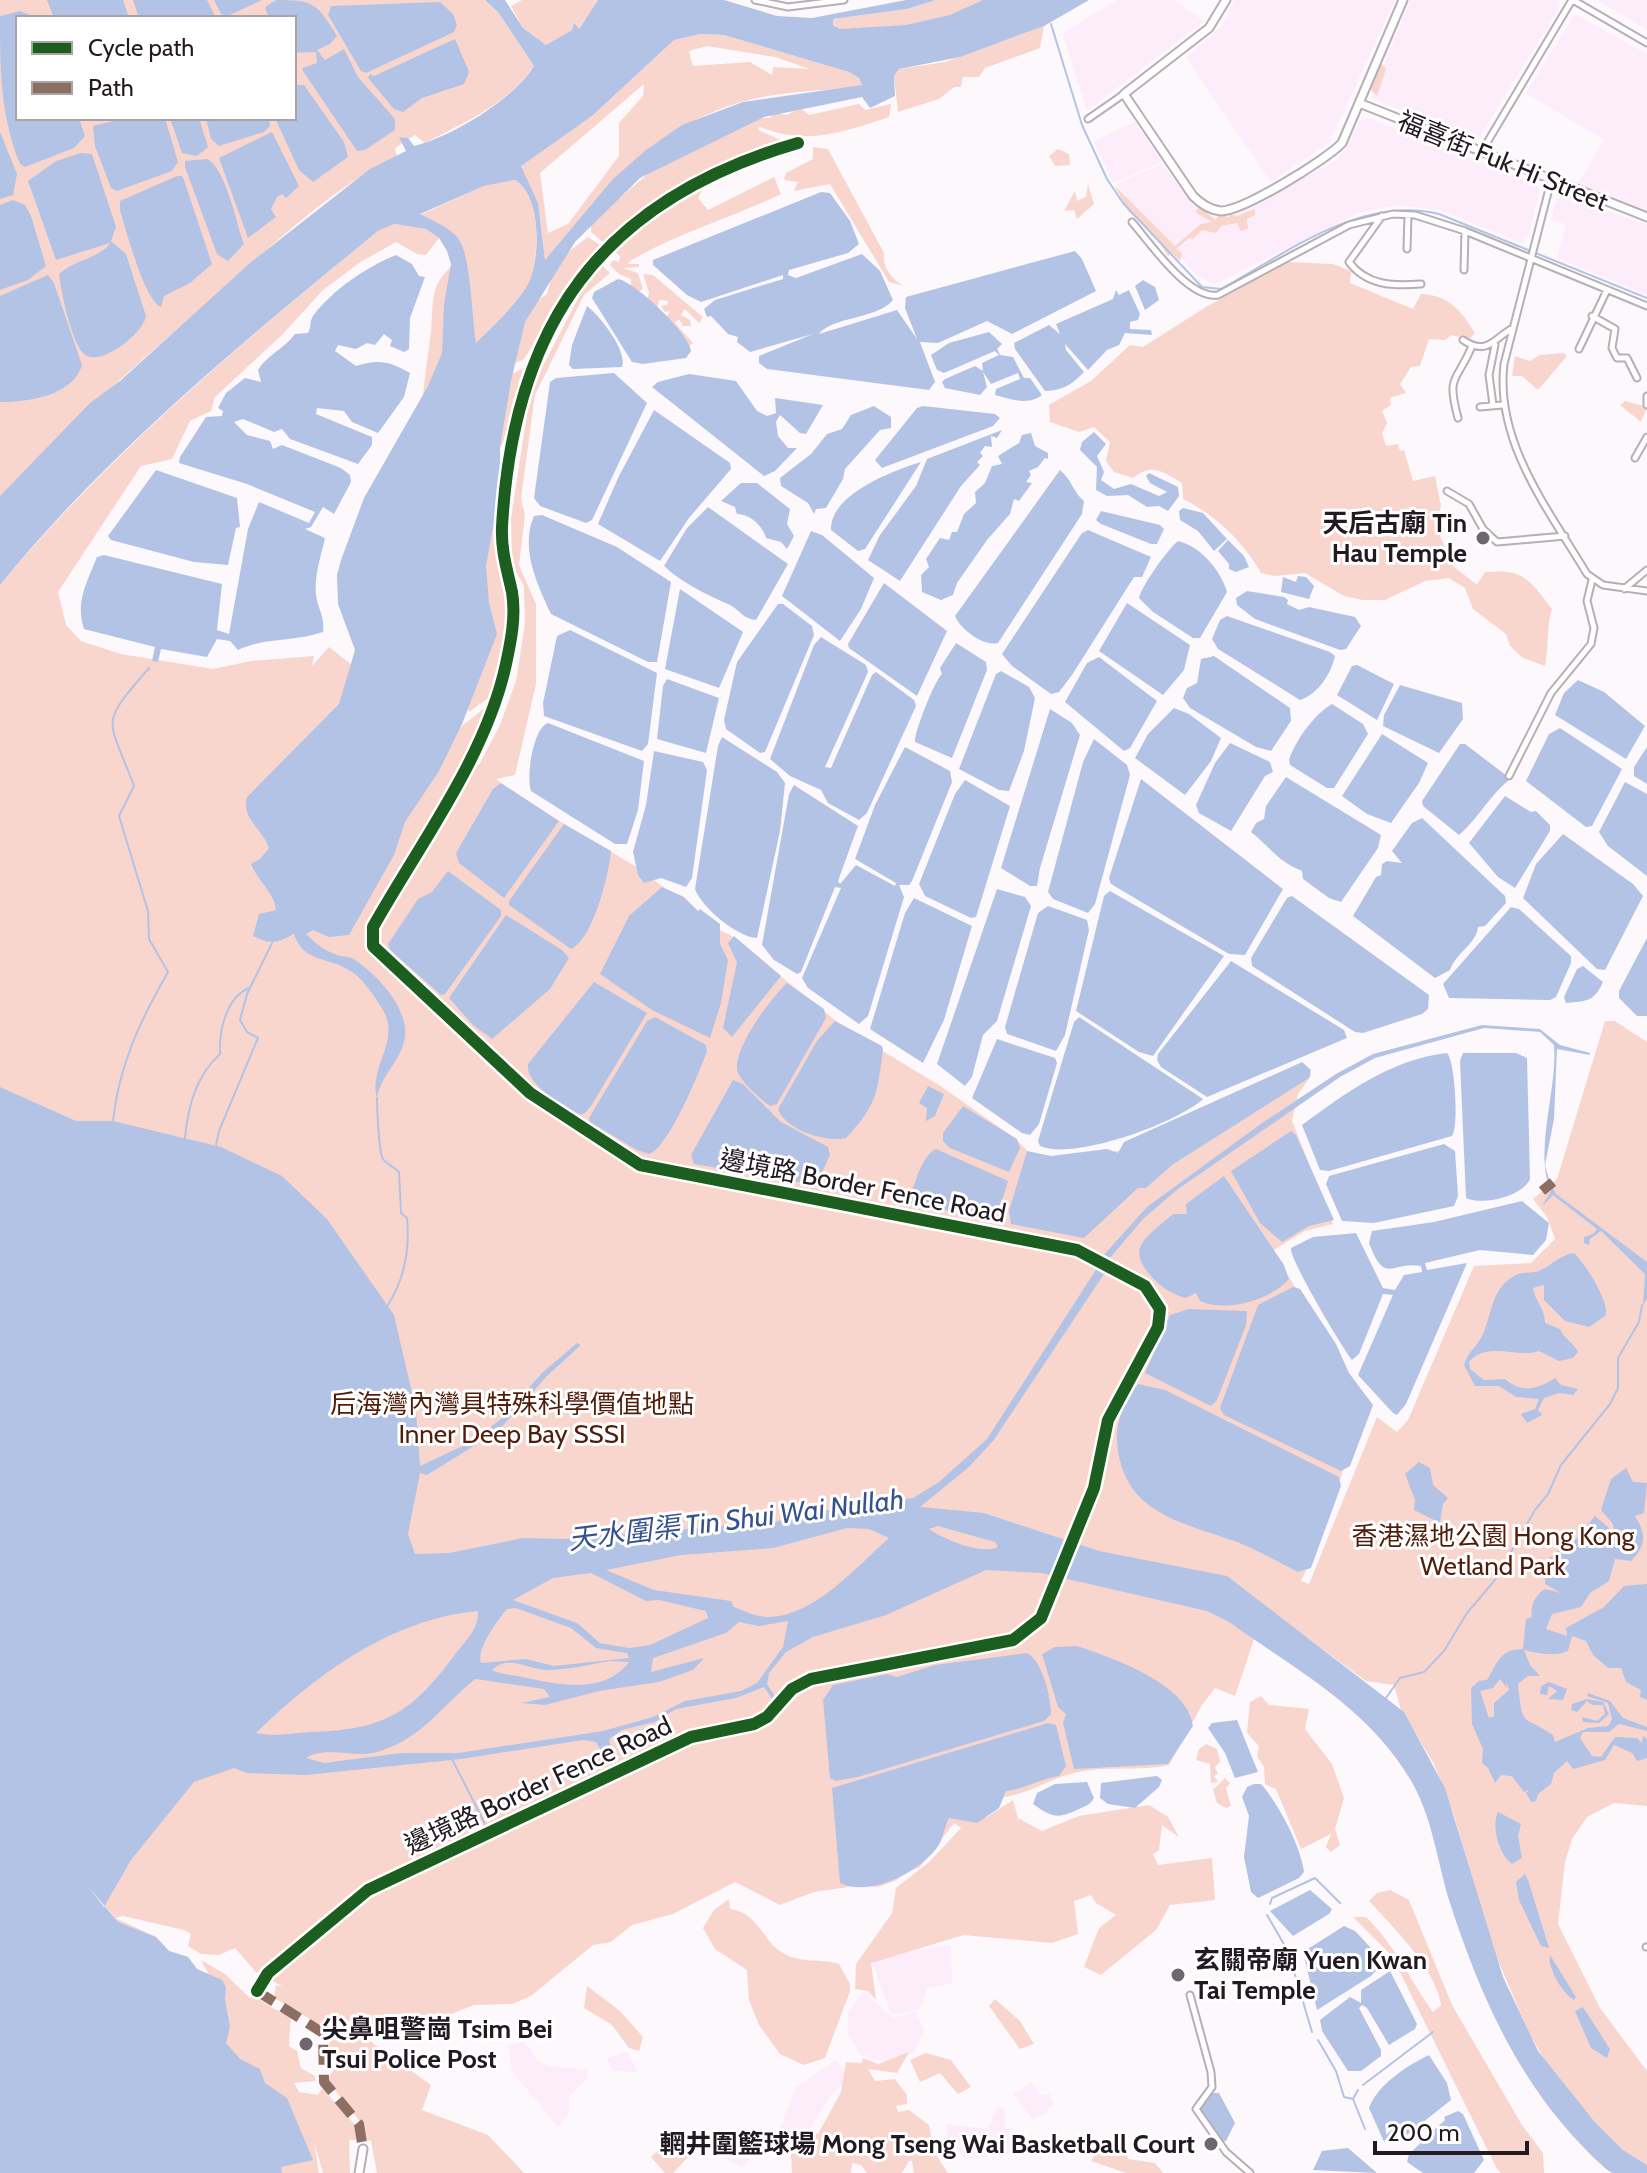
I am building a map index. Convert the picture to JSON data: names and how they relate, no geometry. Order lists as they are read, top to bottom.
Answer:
{
  "streets": {
    "street": ["福喜街 Fuk Hi Street", "邊境路 Border Fence Road"]
  },
  "water": ["天水圍渠 Tin Shui Wai Nullah"],
  "parks": ["后海灣內灣具特殊科學價值地點 Inner Deep Bay SSSI", "香港濕地公園 Hong Kong Wetland Park"],
  "places": [
    "天后古廟 Tin Hau Temple",
    "玄關帝廟 Yuen Kwan Tai Temple",
    "尖鼻咀警崗 Tsim Bei Tsui Police Post",
    "輞井圍籃球場 Mong Tseng Wai Basketball Court"
  ],
  "legend": ["Cycle path", "Path"],
  "scale_bar": "200 m"
}
